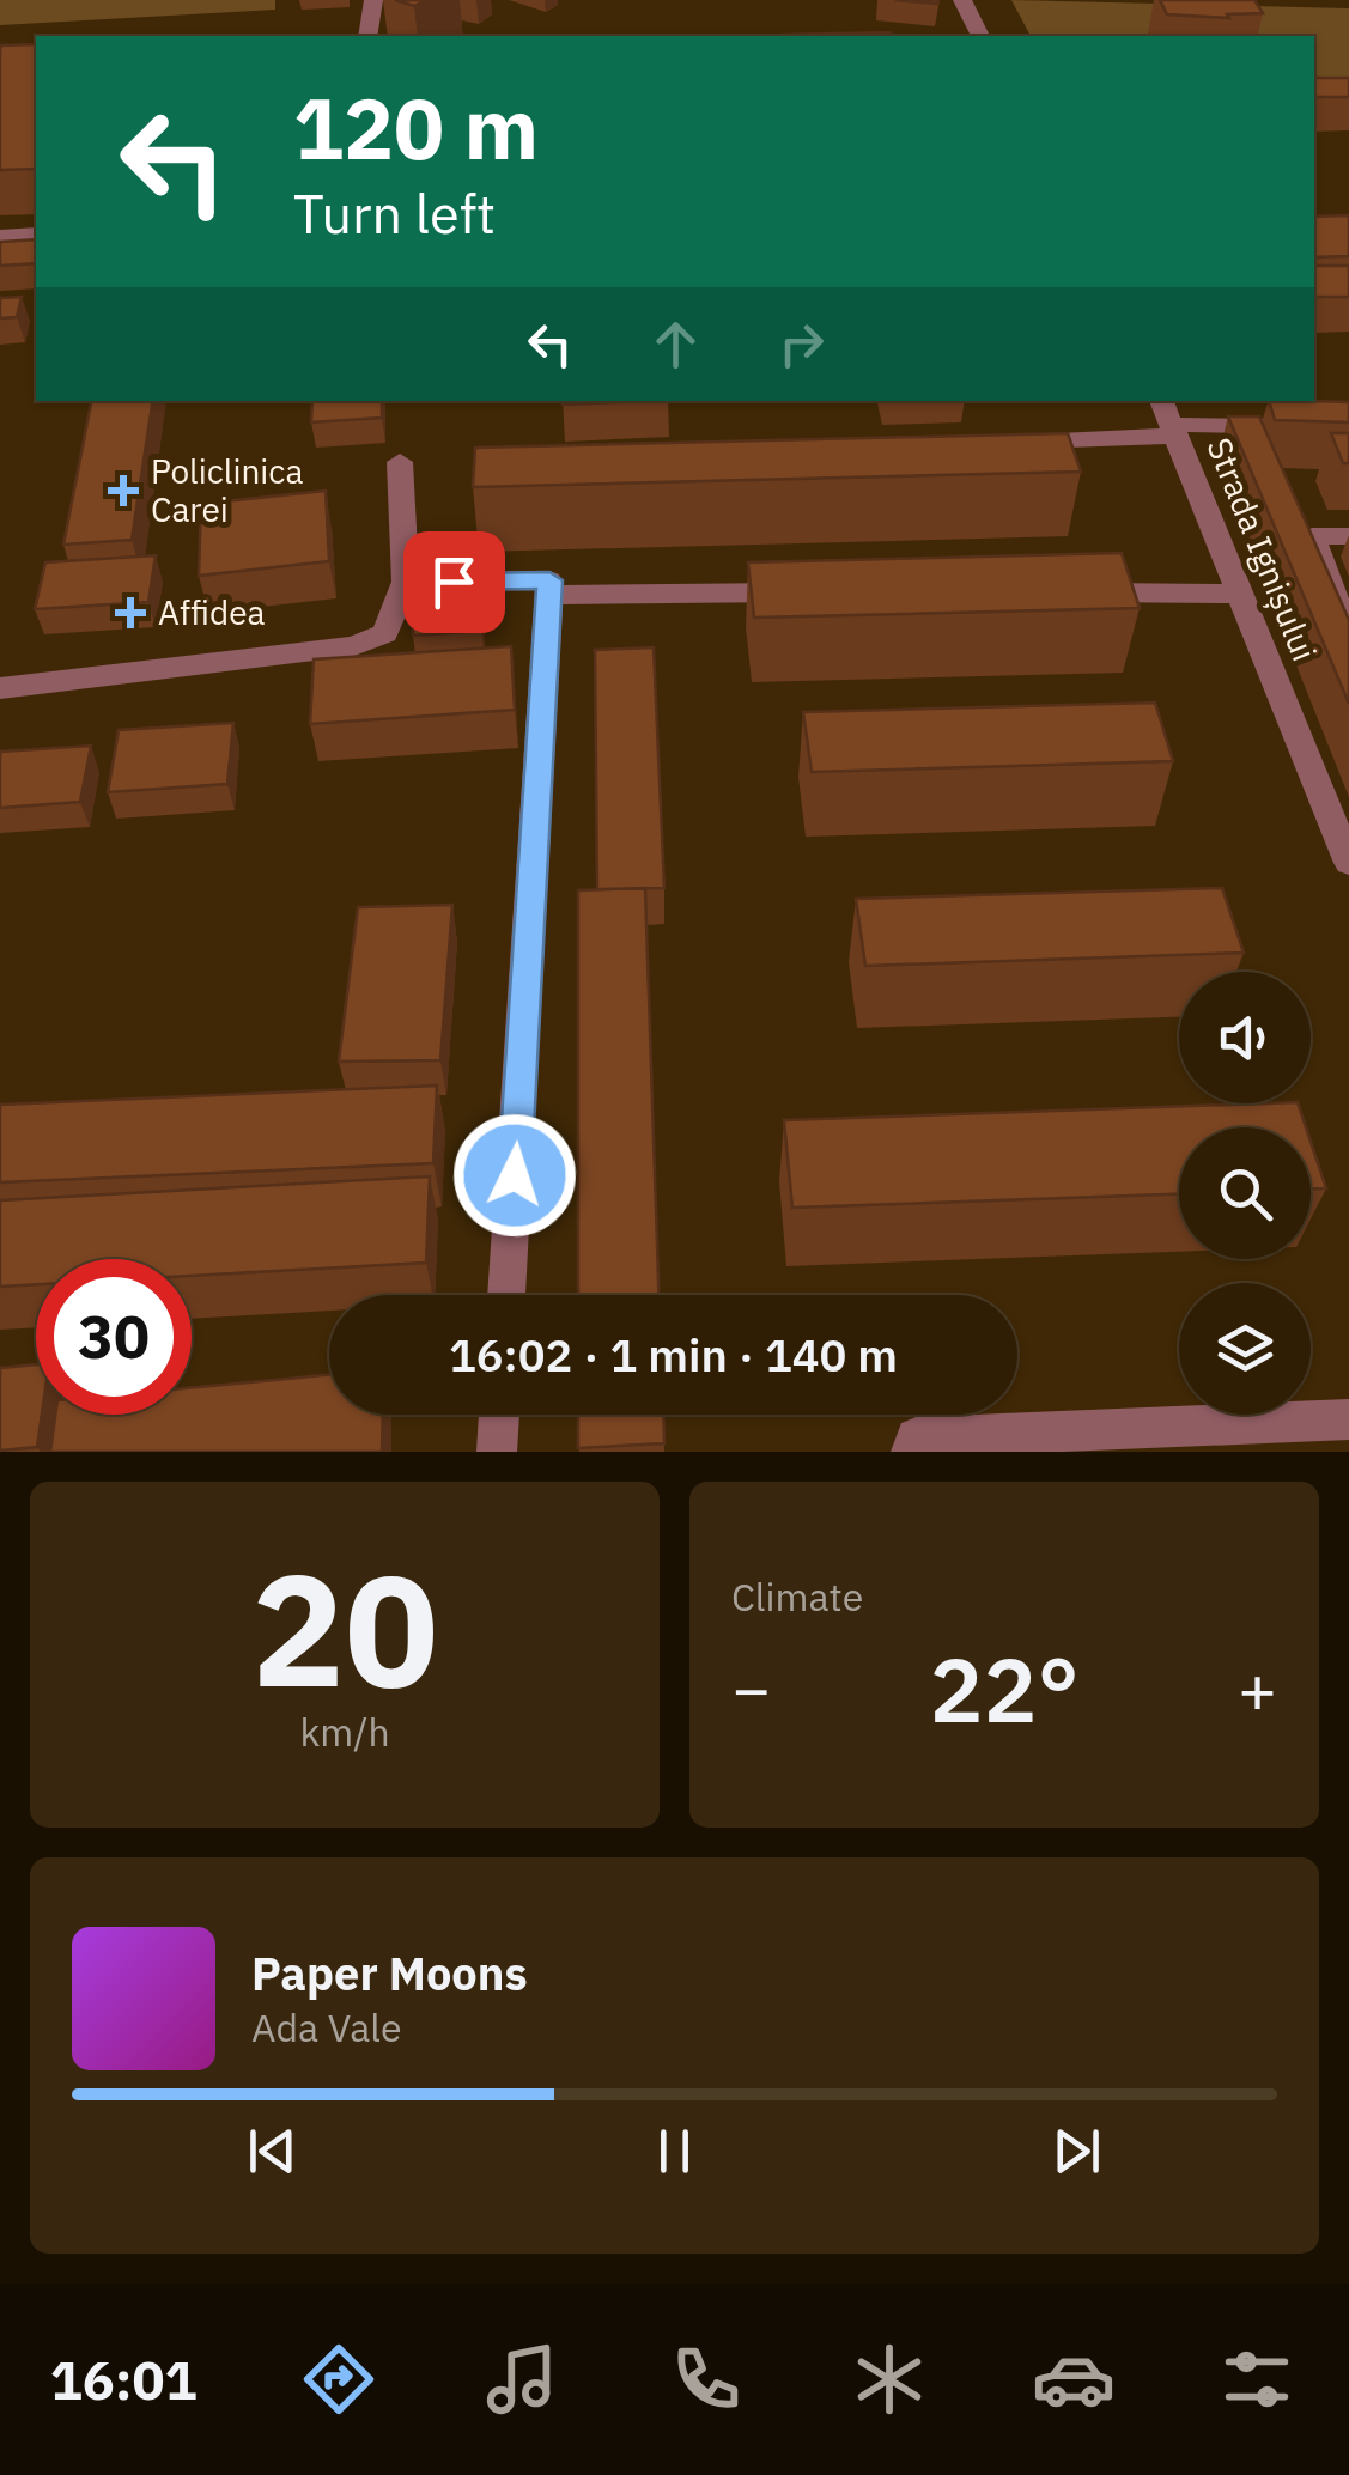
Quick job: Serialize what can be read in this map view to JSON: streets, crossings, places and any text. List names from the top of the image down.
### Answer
{
  "streets": {
    "street": ["Strada Ignișului"]
  },
  "places": {
    "health": ["Policlinica Carei", "Affidea"]
  },
  "page": {
    "turn": ["120 m", "Turn left"],
    "limit": "30",
    "trip": "16:02 · 1 min · 140 m",
    "tile": [
      ["20", "km/h"],
      "Climate"
    ],
    "heat": ["−", "22°", "+"],
    "song": ["Paper Moons", "Ada Vale"],
    "tabs": "16:01"
  }
}
